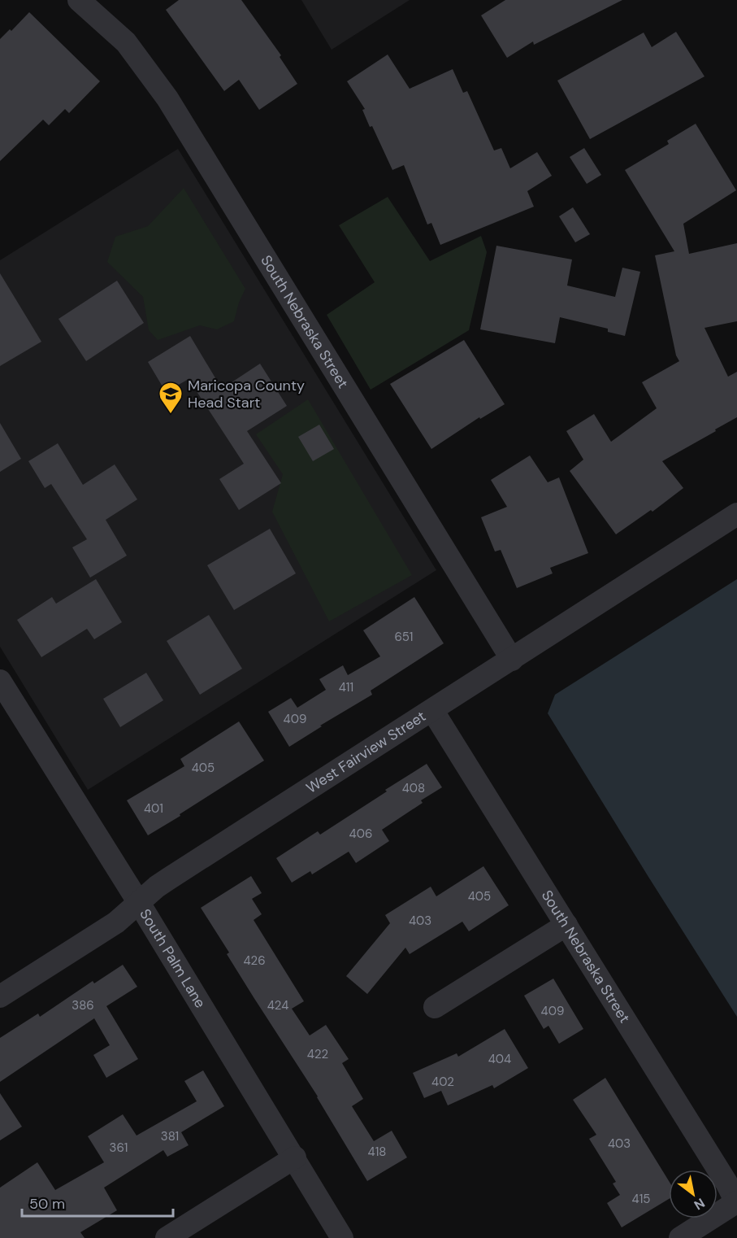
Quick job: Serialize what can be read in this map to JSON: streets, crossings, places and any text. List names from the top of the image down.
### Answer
{
  "streets": {
    "street": ["South Nebraska Street", "West Fairview Street", "South Palm Lane"]
  },
  "crossings": [
    ["South Nebraska Street", "West Fairview Street"],
    ["West Fairview Street", "South Palm Lane"]
  ],
  "places": {
    "school or university": ["Maricopa County Head Start"]
  },
  "house_numbers": [
    "651",
    "411",
    "409",
    "405",
    "408",
    "401",
    "406",
    "405",
    "403",
    "426",
    "386",
    "424",
    "409",
    "422",
    "404",
    "402",
    "381",
    "403",
    "361",
    "418",
    "415"
  ],
  "scale_bar": "50 m",
  "north": "bottom right"
}
